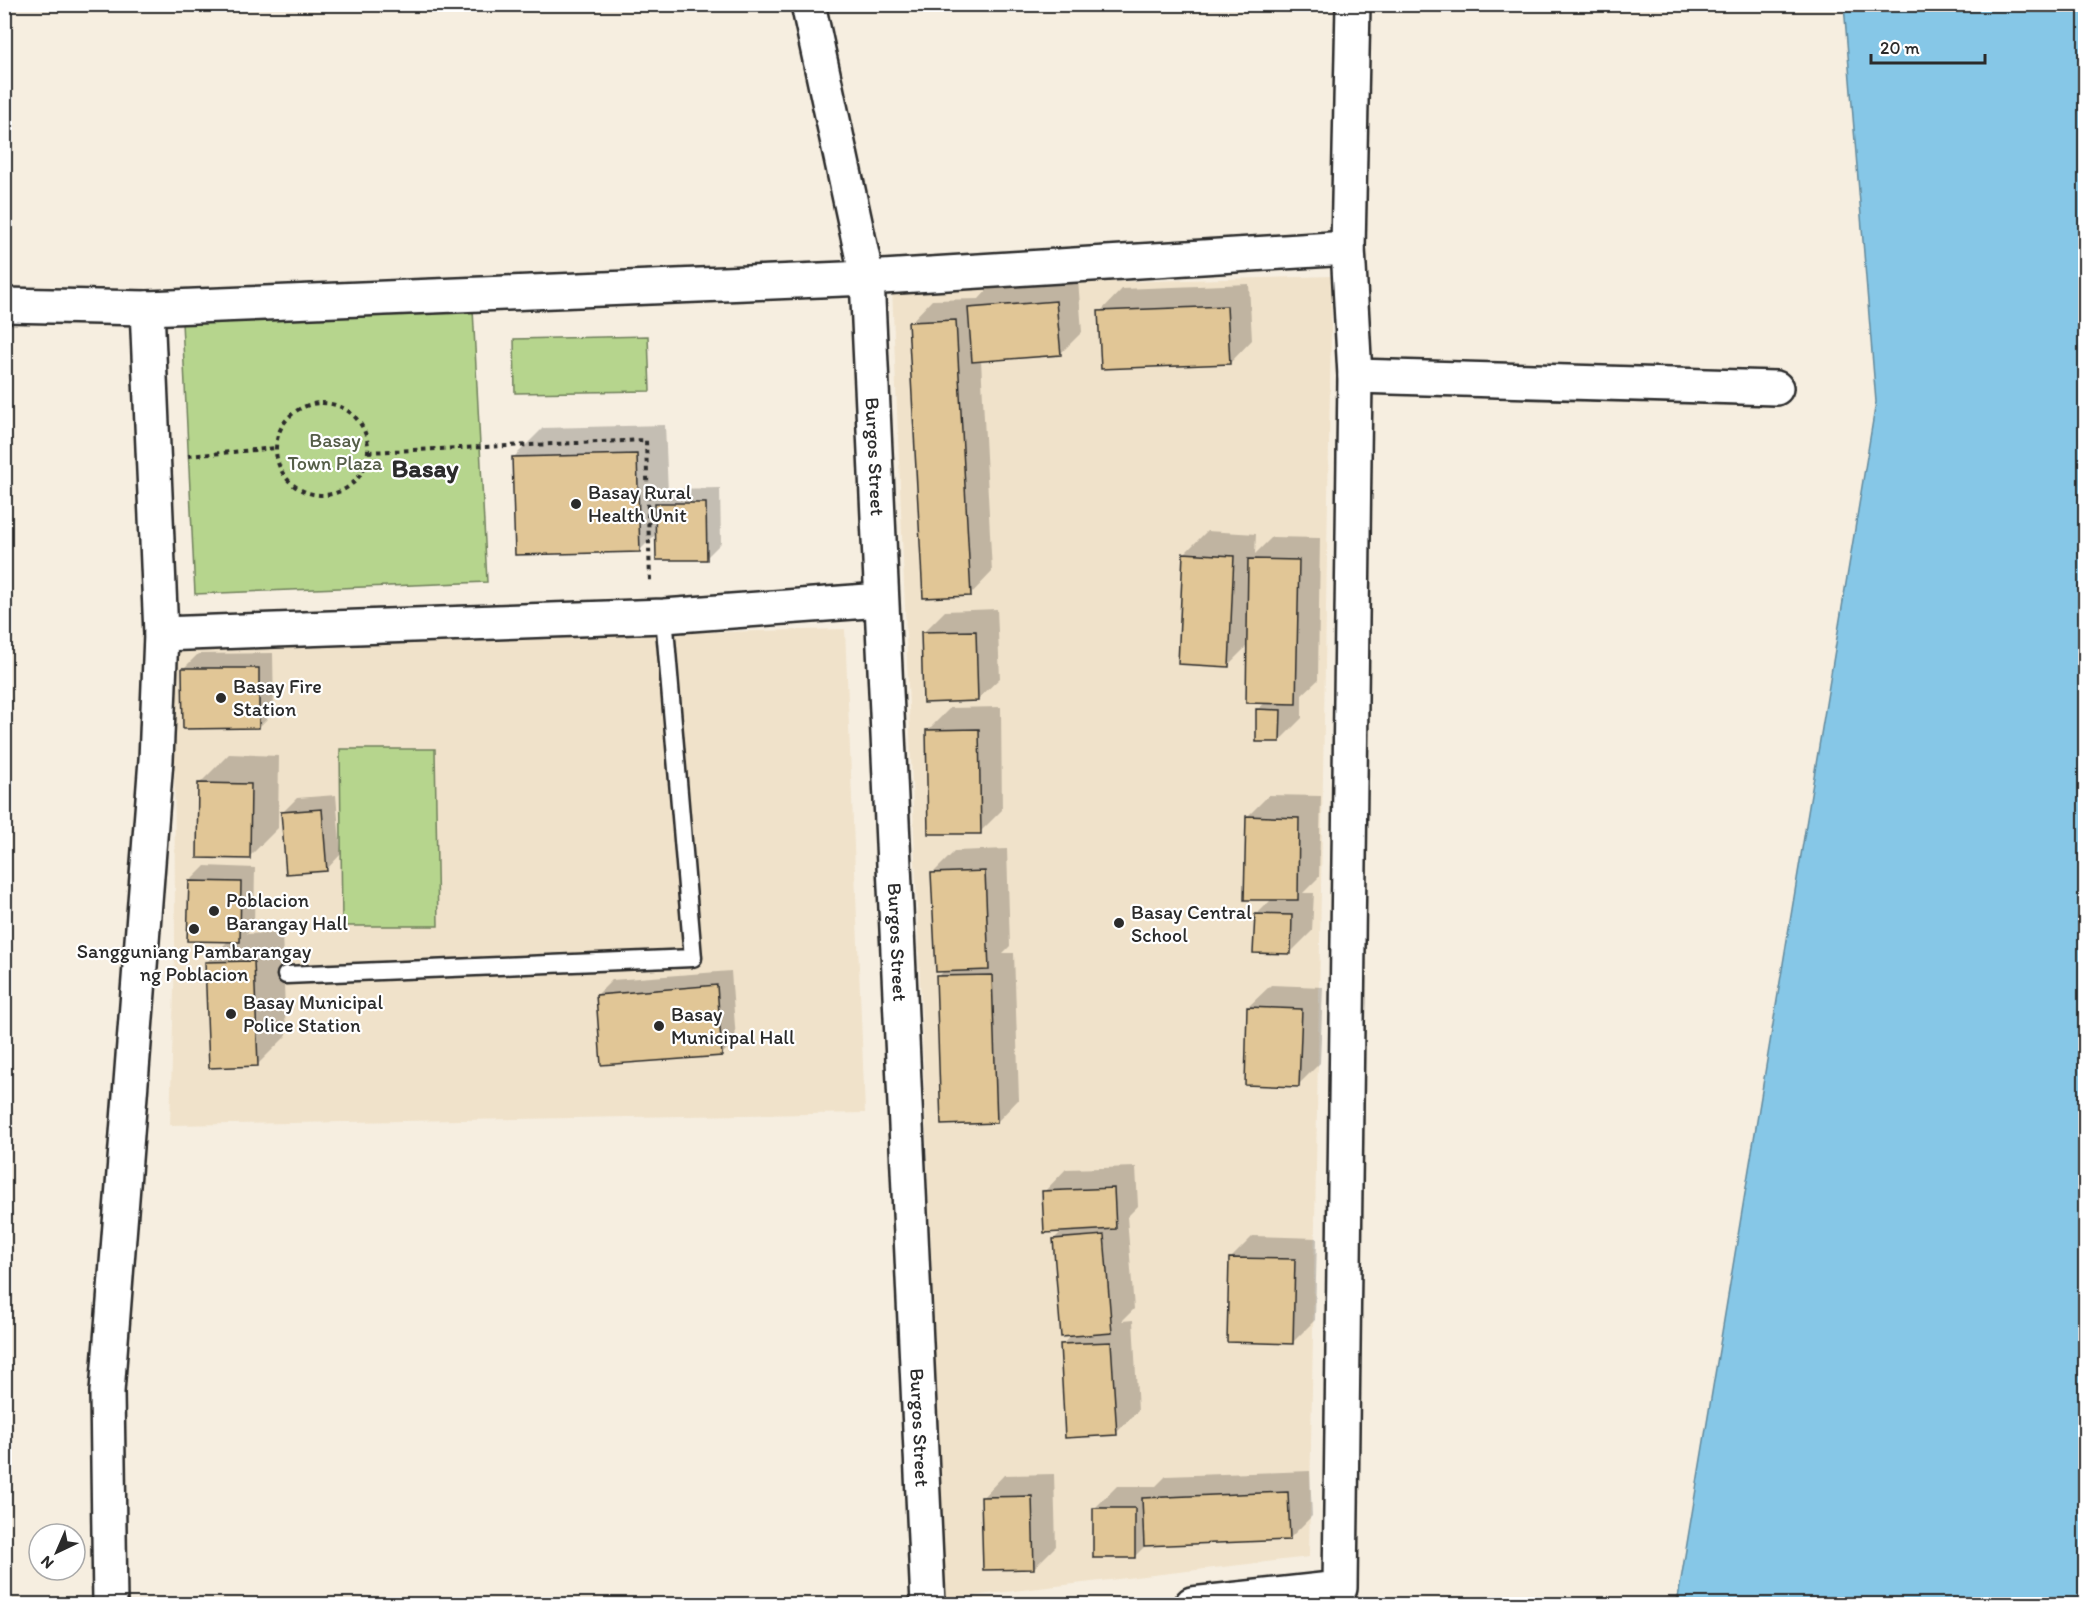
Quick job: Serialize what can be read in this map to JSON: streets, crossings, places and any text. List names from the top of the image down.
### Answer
{
  "streets": {
    "street": ["Burgos Street"]
  },
  "districts": ["Basay"],
  "parks": ["Basay Town Plaza"],
  "places": [
    "Basay Rural Health Unit",
    "Basay Fire Station",
    "Poblacion Barangay Hall",
    "Basay Central School",
    "Sangguniang Pambarangay ng Poblacion",
    "Basay Municipal Police Station",
    "Basay Municipal Hall"
  ],
  "scale_bar": "20 m",
  "north": "bottom left"
}
